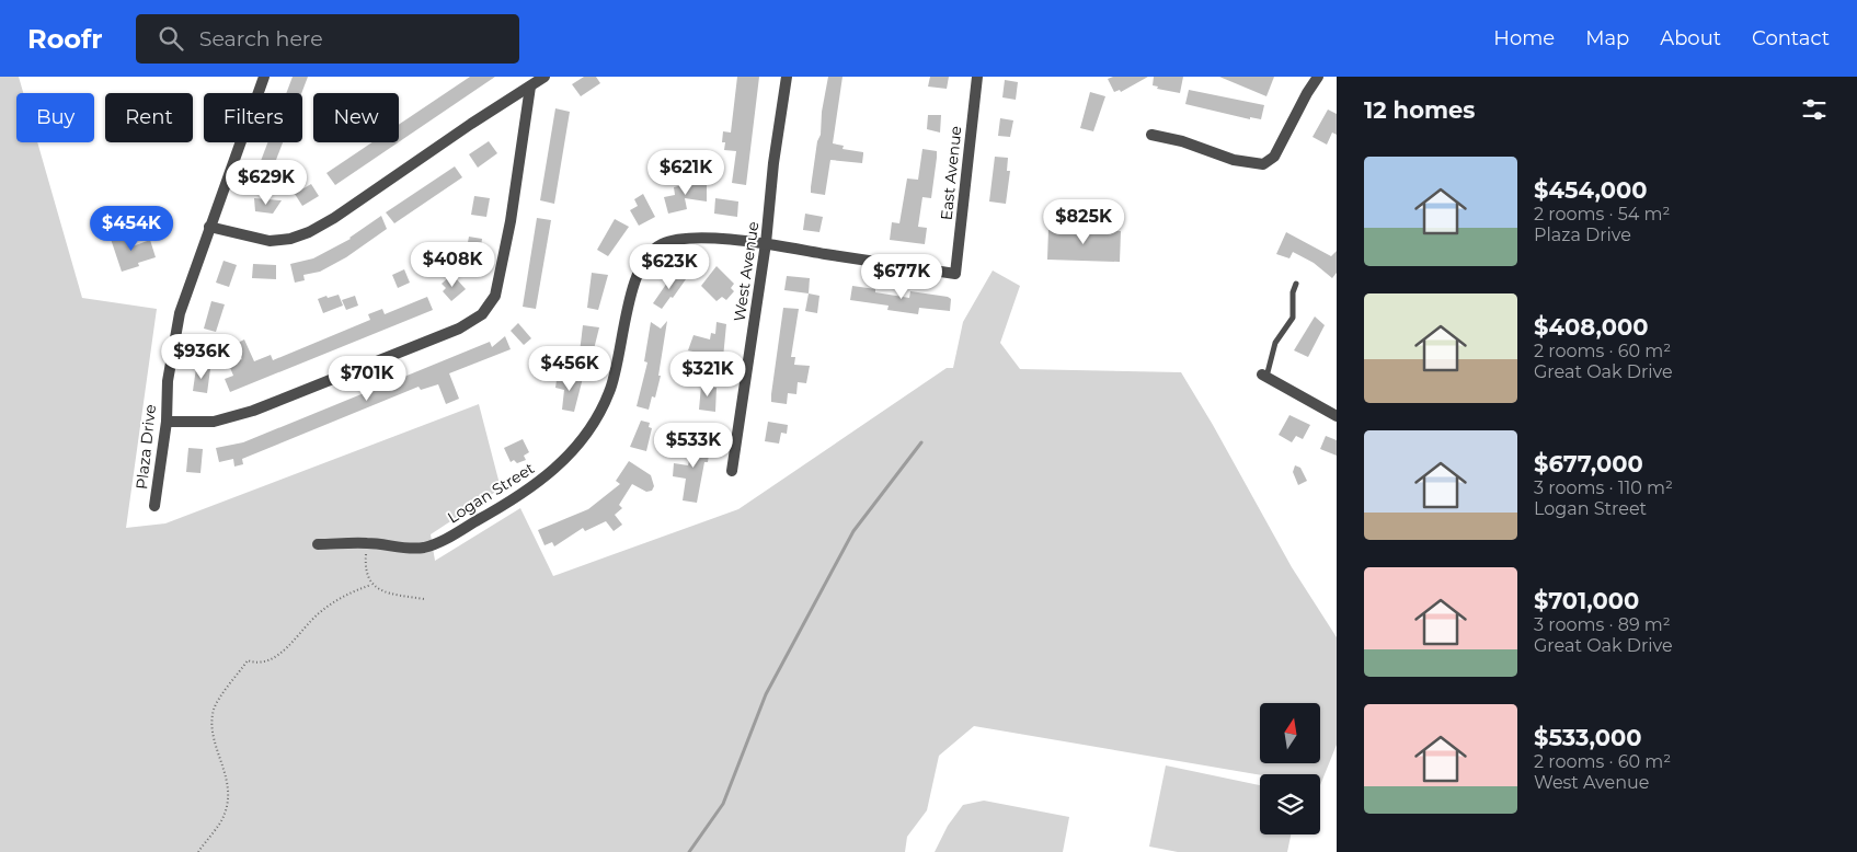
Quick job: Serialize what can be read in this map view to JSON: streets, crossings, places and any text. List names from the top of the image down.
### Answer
{
  "streets": {
    "street": [
      "East Avenue",
      "West Avenue",
      "Plaza Drive",
      "Logan Street"
    ]
  },
  "crossings": [
    ["East Avenue", "Logan Street"],
    ["West Avenue", "Logan Street"]
  ],
  "north": "top",
  "page": {
    "header": "Roofr",
    "search": "Search here",
    "nav": [
      "Home",
      "Map",
      "About",
      "Contact"
    ],
    "heading": "12 homes",
    "chip": [
      "Buy",
      "Rent",
      "Filters",
      "New"
    ],
    "list": [
      {
        "name": "$454,000",
        "note": "2 rooms · 54 m² · Plaza Drive"
      },
      {
        "name": "$408,000",
        "note": "2 rooms · 60 m² · Great Oak Drive"
      },
      {
        "name": "$677,000",
        "note": "3 rooms · 110 m² · Logan Street"
      },
      {
        "name": "$701,000",
        "note": "3 rooms · 89 m² · Great Oak Drive"
      },
      {
        "name": "$533,000",
        "note": "2 rooms · 60 m² · West Avenue"
      }
    ],
    "price": [
      "$621K",
      "$629K",
      "$825K",
      "$454K",
      "$408K",
      "$623K",
      "$677K",
      "$936K",
      "$456K",
      "$321K",
      "$701K",
      "$533K"
    ]
  }
}
